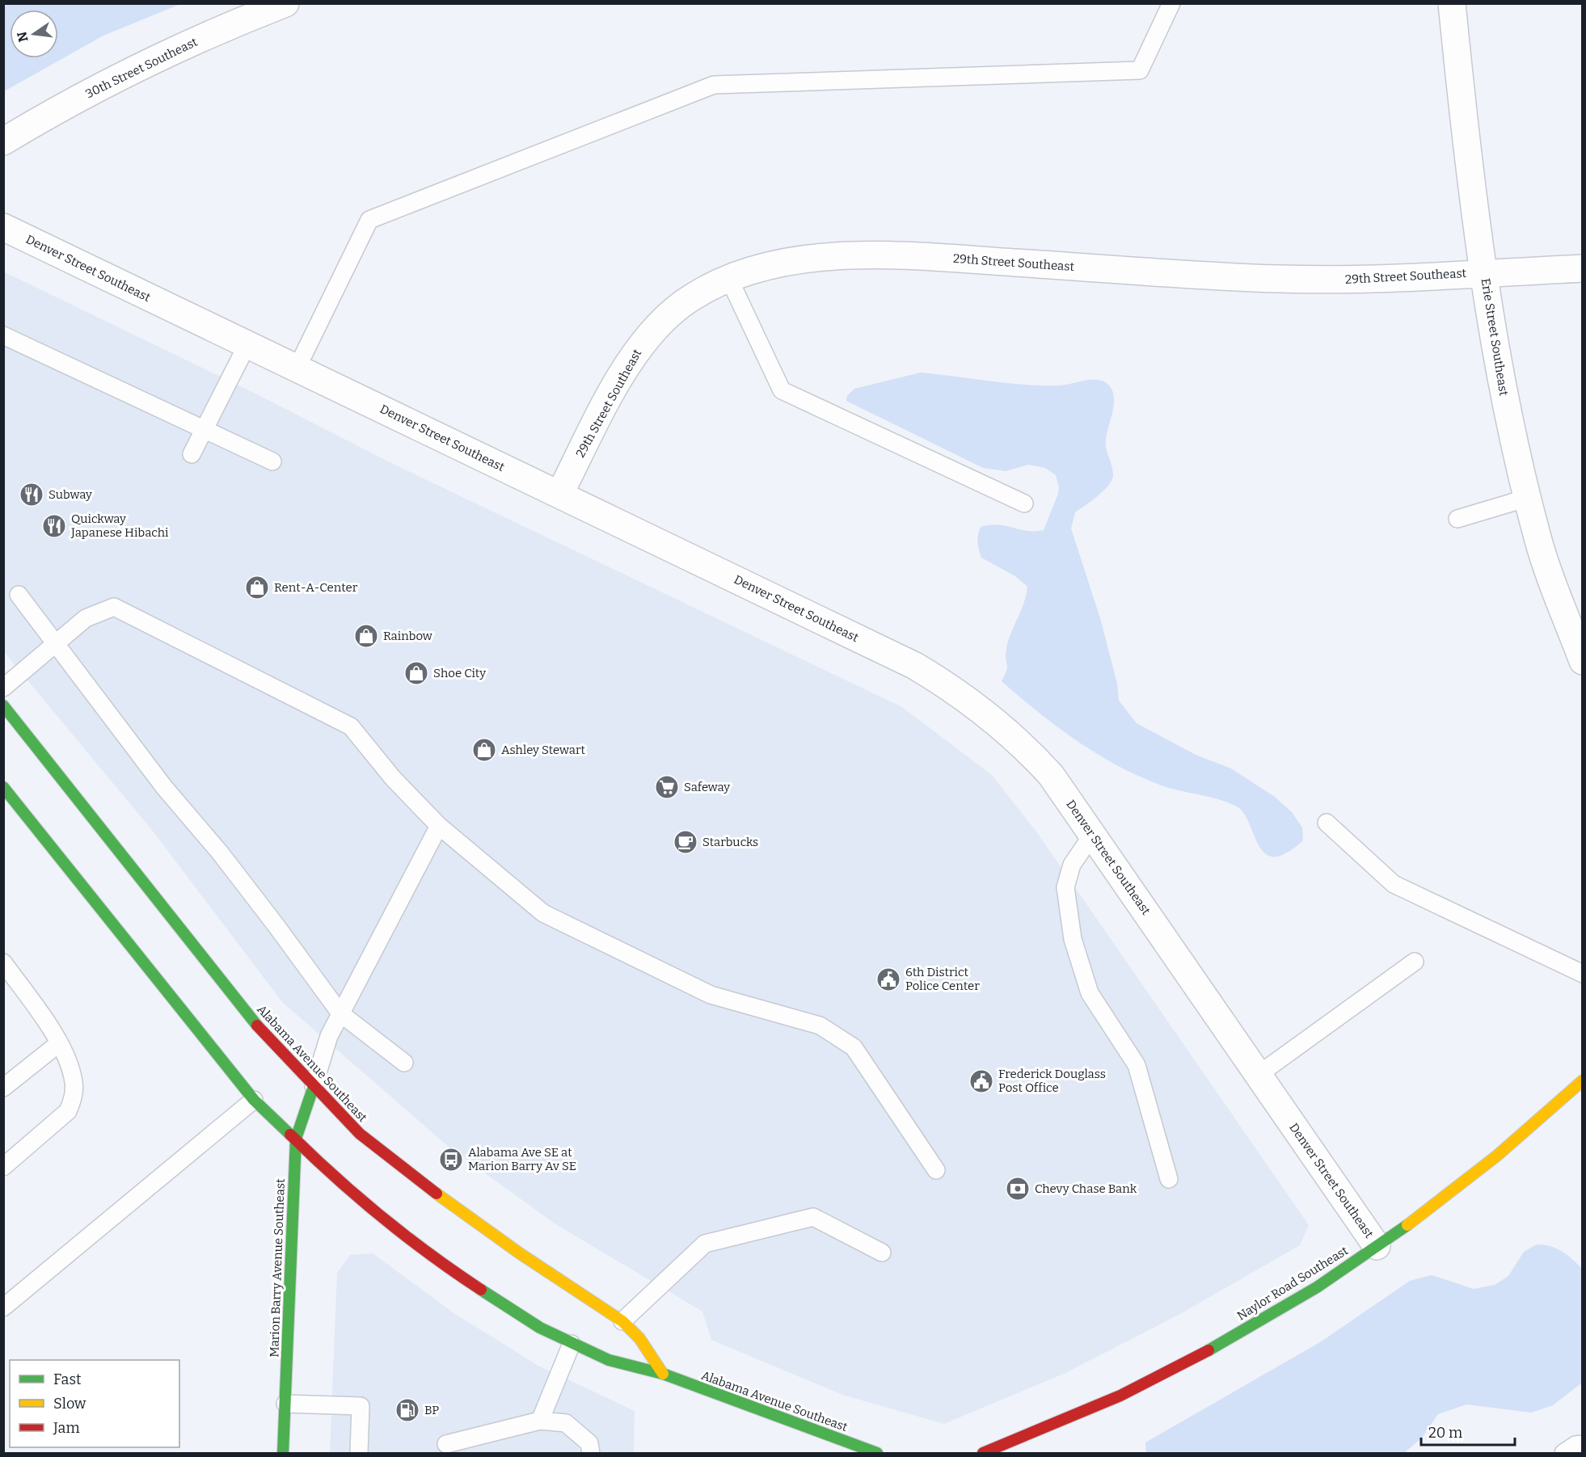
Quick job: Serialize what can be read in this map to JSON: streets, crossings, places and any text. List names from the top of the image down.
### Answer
{
  "streets": {
    "main road": ["Alabama Avenue Southeast", "Marion Barry Avenue Southeast", "Naylor Road Southeast"],
    "street": [
      "30th Street Southeast",
      "29th Street Southeast",
      "Denver Street Southeast",
      "Erie Street Southeast"
    ]
  },
  "crossings": [
    ["29th Street Southeast", "Denver Street Southeast"],
    ["29th Street Southeast", "Erie Street Southeast"],
    ["Denver Street Southeast", "Naylor Road Southeast"],
    ["Alabama Avenue Southeast", "Marion Barry Avenue Southeast"]
  ],
  "places": {
    "restaurant": ["Subway", "Quickway Japanese Hibachi"],
    "shop": [
      "Rent-A-Center",
      "Rainbow",
      "Shoe City",
      "Ashley Stewart"
    ],
    "supermarket": ["Safeway"],
    "cafe": ["Starbucks"],
    "public building": ["6th District Police Center", "Frederick Douglass Post Office"],
    "bus stop": ["Alabama Ave SE at Marion Barry Av SE"],
    "bank": ["Chevy Chase Bank"],
    "fuel station": ["BP"]
  },
  "legend": ["Fast", "Slow", "Jam"],
  "scale_bar": "20 m",
  "north": "left"
}
